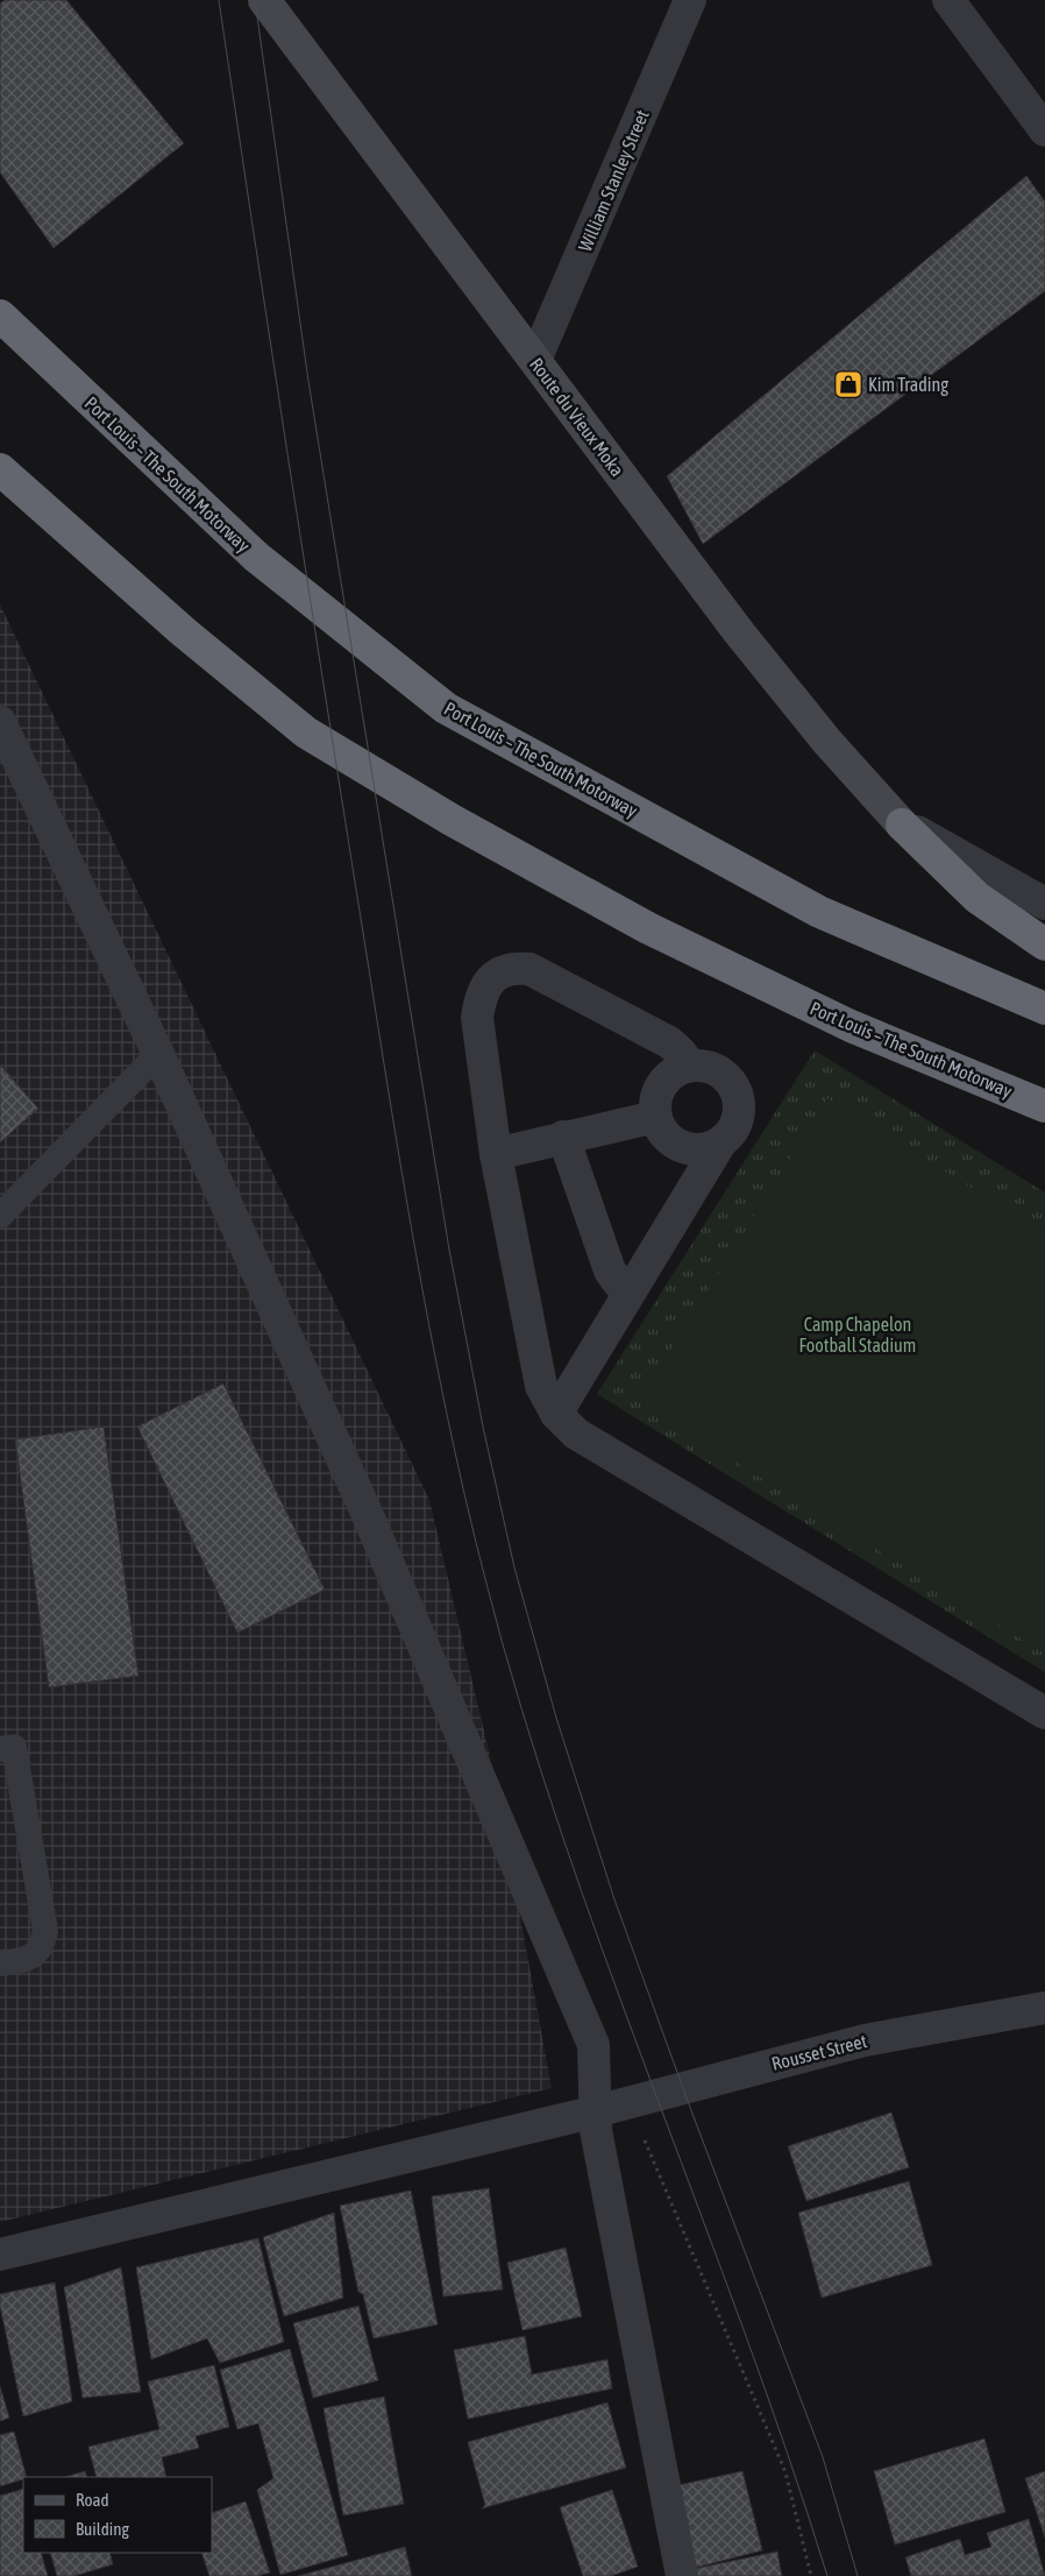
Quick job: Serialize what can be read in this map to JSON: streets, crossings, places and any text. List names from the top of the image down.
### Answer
{
  "streets": {
    "highway": ["Port Louis – The South Motorway"],
    "main road": ["Route du Vieux Moka"],
    "street": ["William Stanley Street", "Rousset Street"]
  },
  "crossings": [
    ["William Stanley Street", "Route du Vieux Moka"]
  ],
  "parks": ["Camp Chapelon Football Stadium"],
  "places": {
    "shop": ["Kim Trading"]
  },
  "legend": ["Road", "Building"]
}
